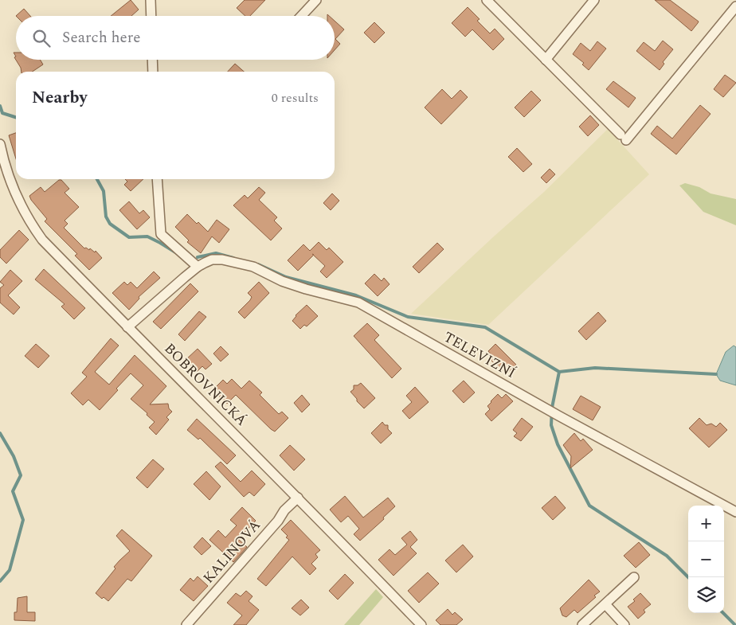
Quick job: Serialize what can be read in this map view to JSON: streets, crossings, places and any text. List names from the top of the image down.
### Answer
{
  "streets": {
    "street": ["TELEVIZNÍ", "BOBROVNICKÁ", "KALINOVÁ"]
  },
  "crossings": [
    ["TELEVIZNÍ", "BOBROVNICKÁ"],
    ["BOBROVNICKÁ", "KALINOVÁ"]
  ],
  "page": {
    "search": "Search here",
    "heading": ["Nearby", "0 results"],
    "map_buttons": ["+", "−"]
  }
}
